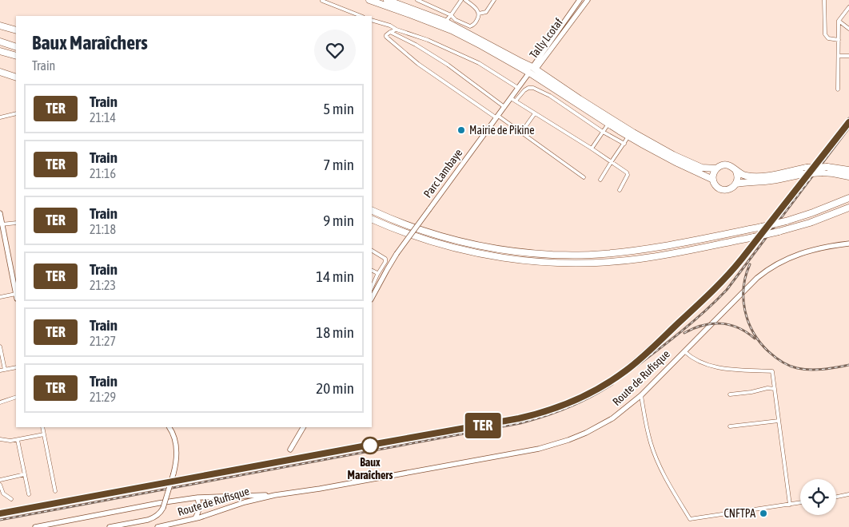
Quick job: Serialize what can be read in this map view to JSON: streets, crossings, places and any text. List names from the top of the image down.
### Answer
{
  "streets": {
    "main road": ["Tally Lcotaf", "Parc Lambaye", "Route de Rufisque"]
  },
  "crossings": [
    ["Tally Lcotaf", "Parc Lambaye"]
  ],
  "places": ["Mairie de Pikine", "Baux Maraîchers", "CNFTPA"],
  "page": {
    "on_map": "TER",
    "heading": ["Baux Maraîchers", "Train"],
    "list": [
      {
        "mark": "TER",
        "name": "Train",
        "note": "21:14",
        "value": "5 min"
      },
      {
        "mark": "TER",
        "name": "Train",
        "note": "21:16",
        "value": "7 min"
      },
      {
        "mark": "TER",
        "name": "Train",
        "note": "21:18",
        "value": "9 min"
      },
      {
        "mark": "TER",
        "name": "Train",
        "note": "21:23",
        "value": "14 min"
      },
      {
        "mark": "TER",
        "name": "Train",
        "note": "21:27",
        "value": "18 min"
      },
      {
        "mark": "TER",
        "name": "Train",
        "note": "21:29",
        "value": "20 min"
      }
    ]
  }
}
